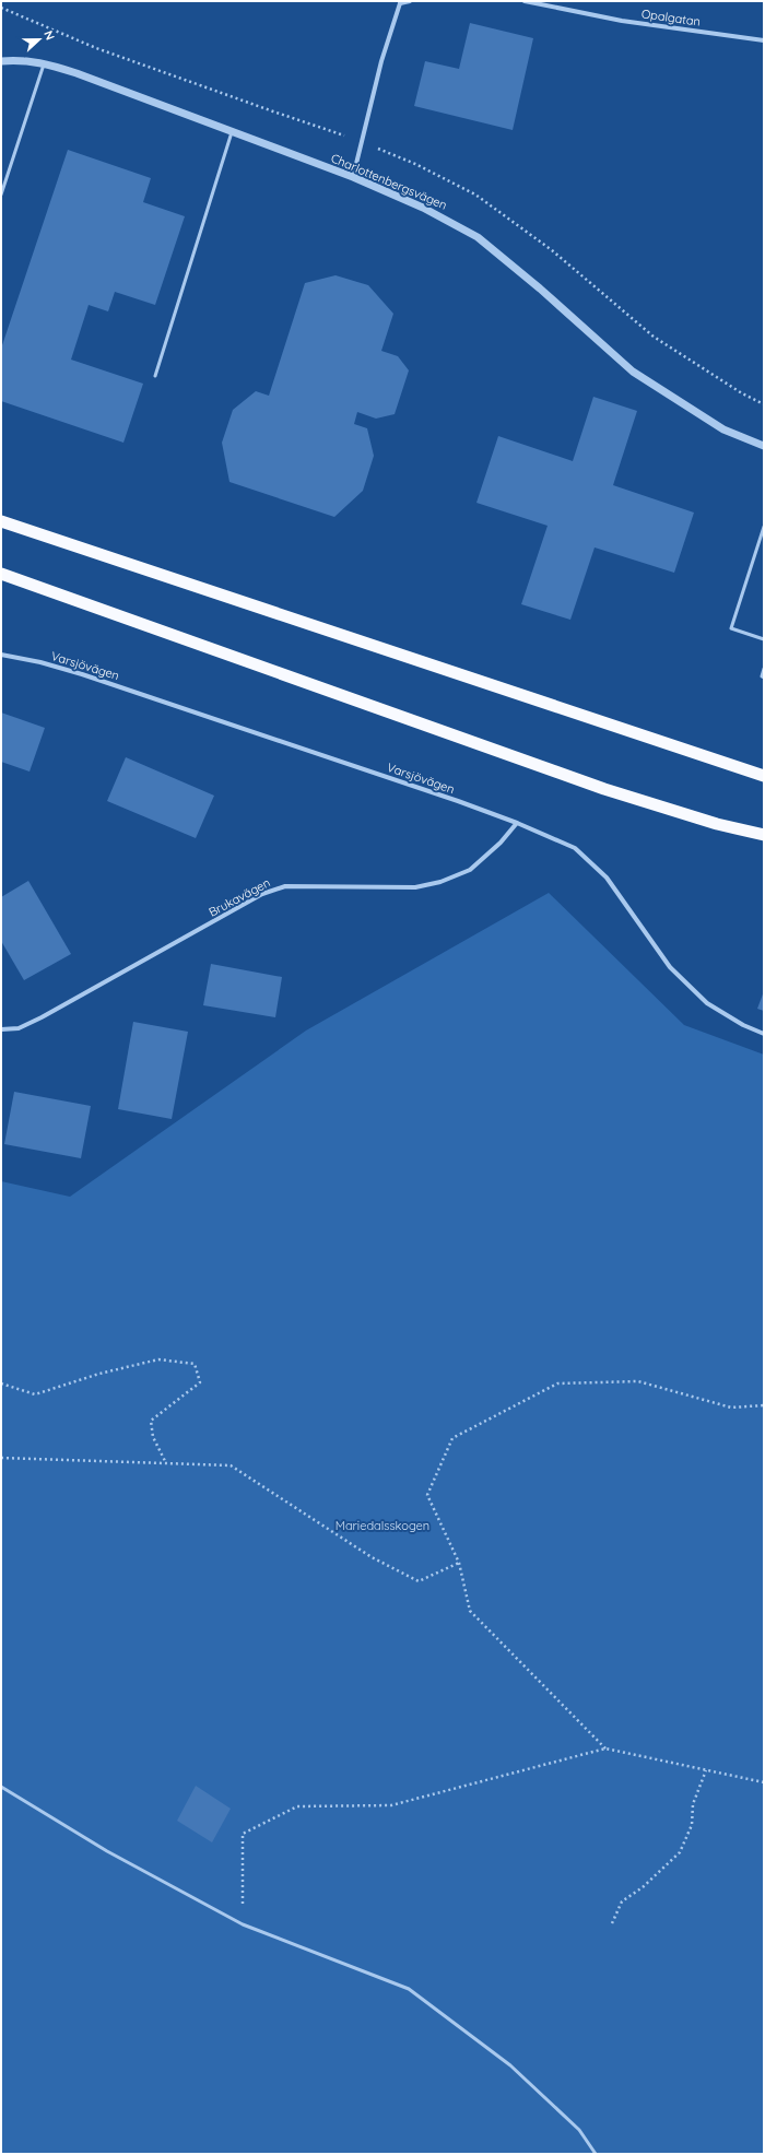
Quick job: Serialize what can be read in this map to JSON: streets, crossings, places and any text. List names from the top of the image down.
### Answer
{
  "streets": {
    "street": [
      "Opalgatan",
      "Charlottenbergsvägen",
      "Varsjövägen",
      "Brukavägen"
    ]
  },
  "crossings": [
    ["Varsjövägen", "Brukavägen"]
  ],
  "parks": ["Mariedalsskogen"],
  "north": "right"
}
